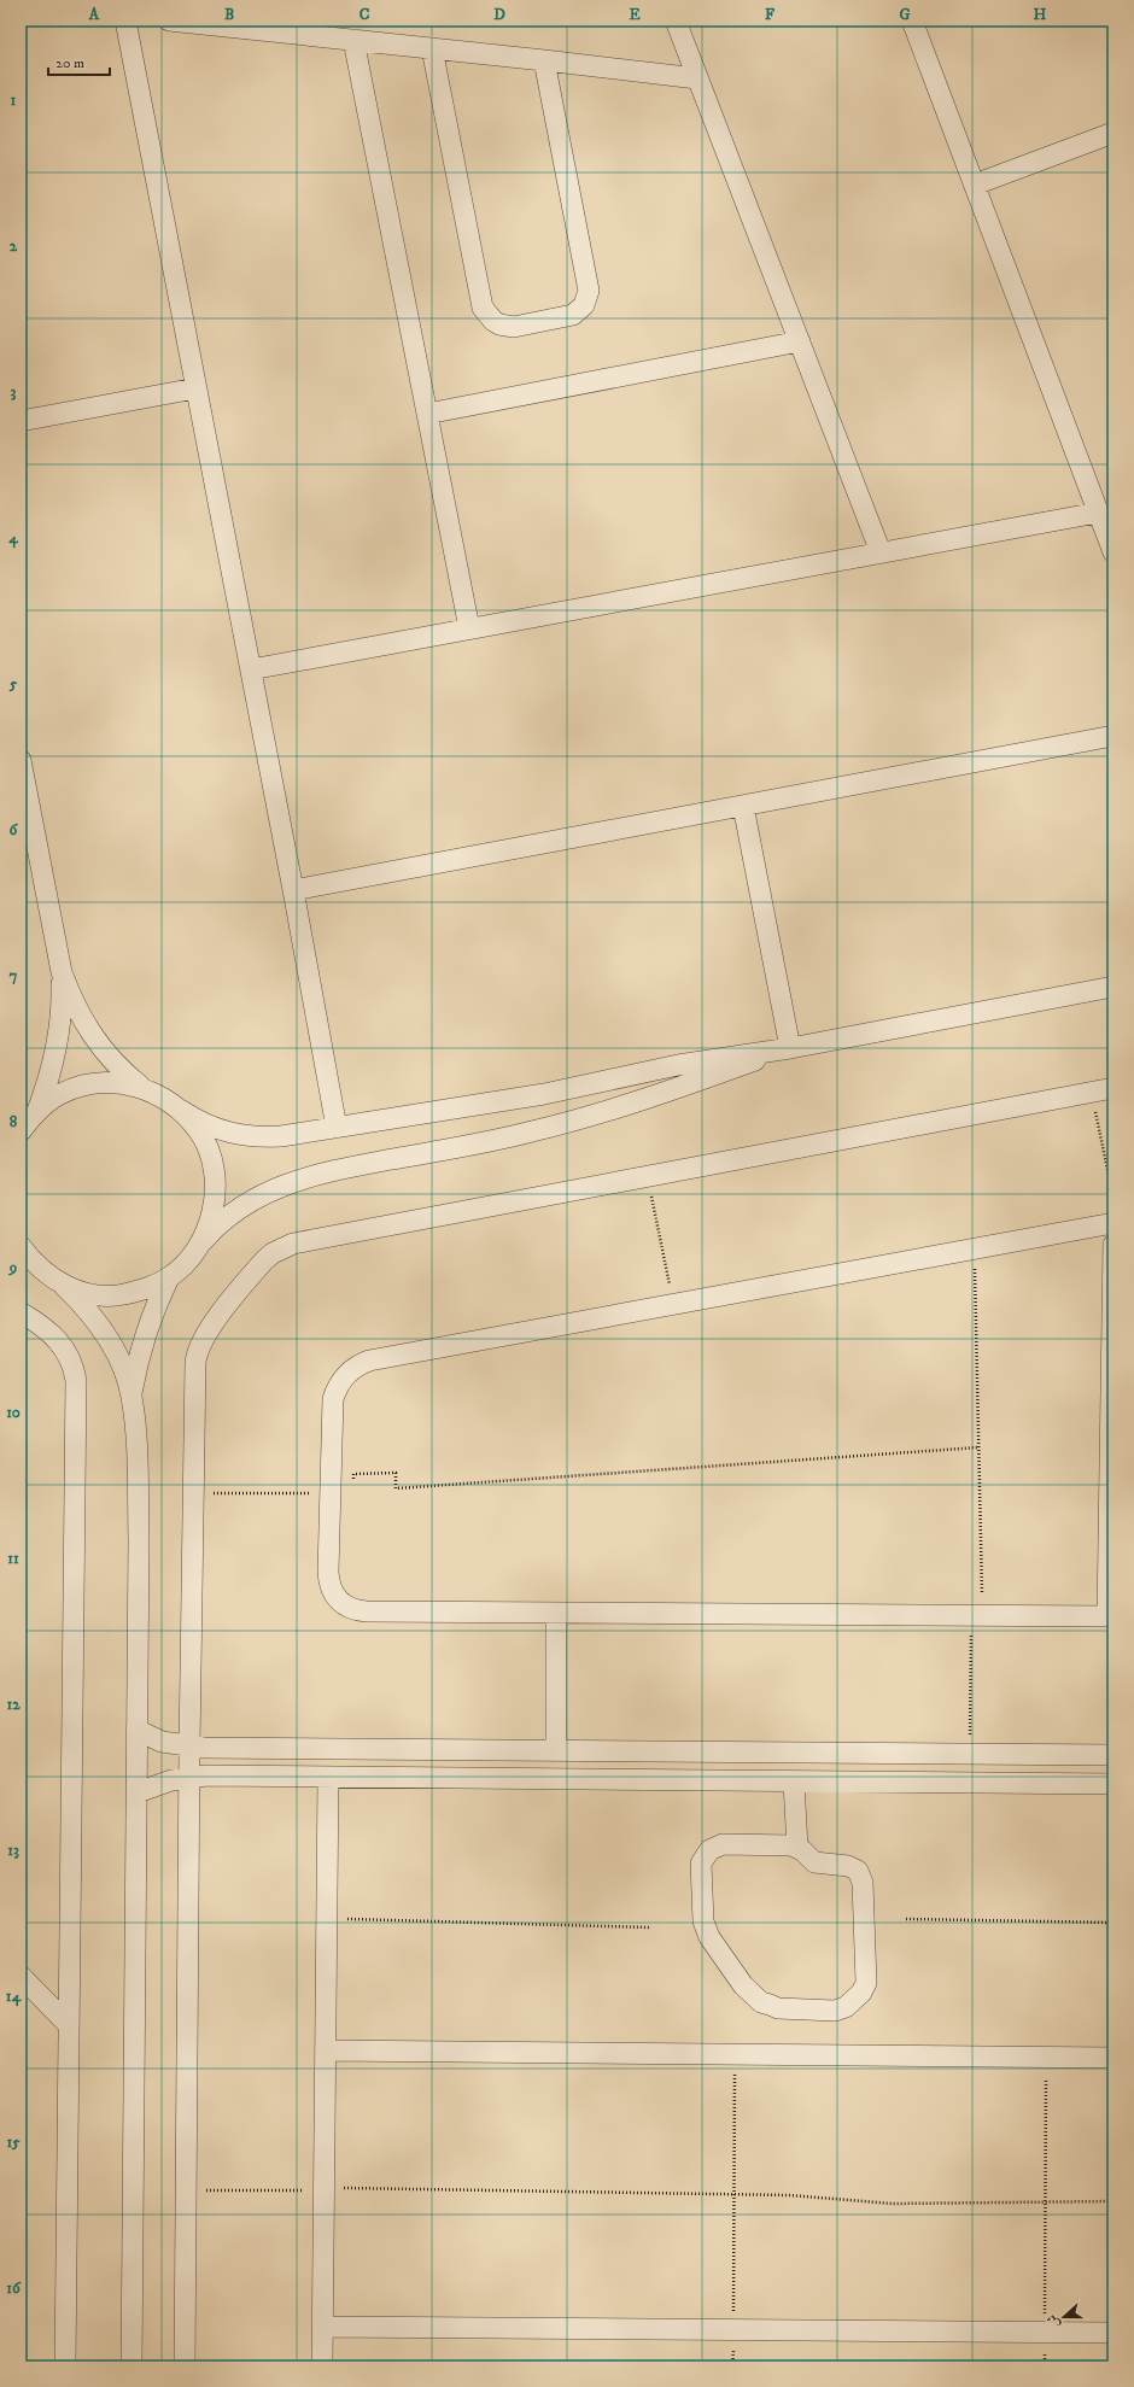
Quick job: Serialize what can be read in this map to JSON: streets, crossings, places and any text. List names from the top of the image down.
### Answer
{
  "scale_bar": "20 m",
  "north": "left",
  "grid": {
    "columns": [
      "A",
      "B",
      "C",
      "D",
      "E",
      "F",
      "G",
      "H"
    ],
    "rows": [
      "1",
      "2",
      "3",
      "4",
      "5",
      "6",
      "7",
      "8",
      "9",
      "10",
      "11",
      "12",
      "13",
      "14",
      "15",
      "16"
    ]
  }
}
